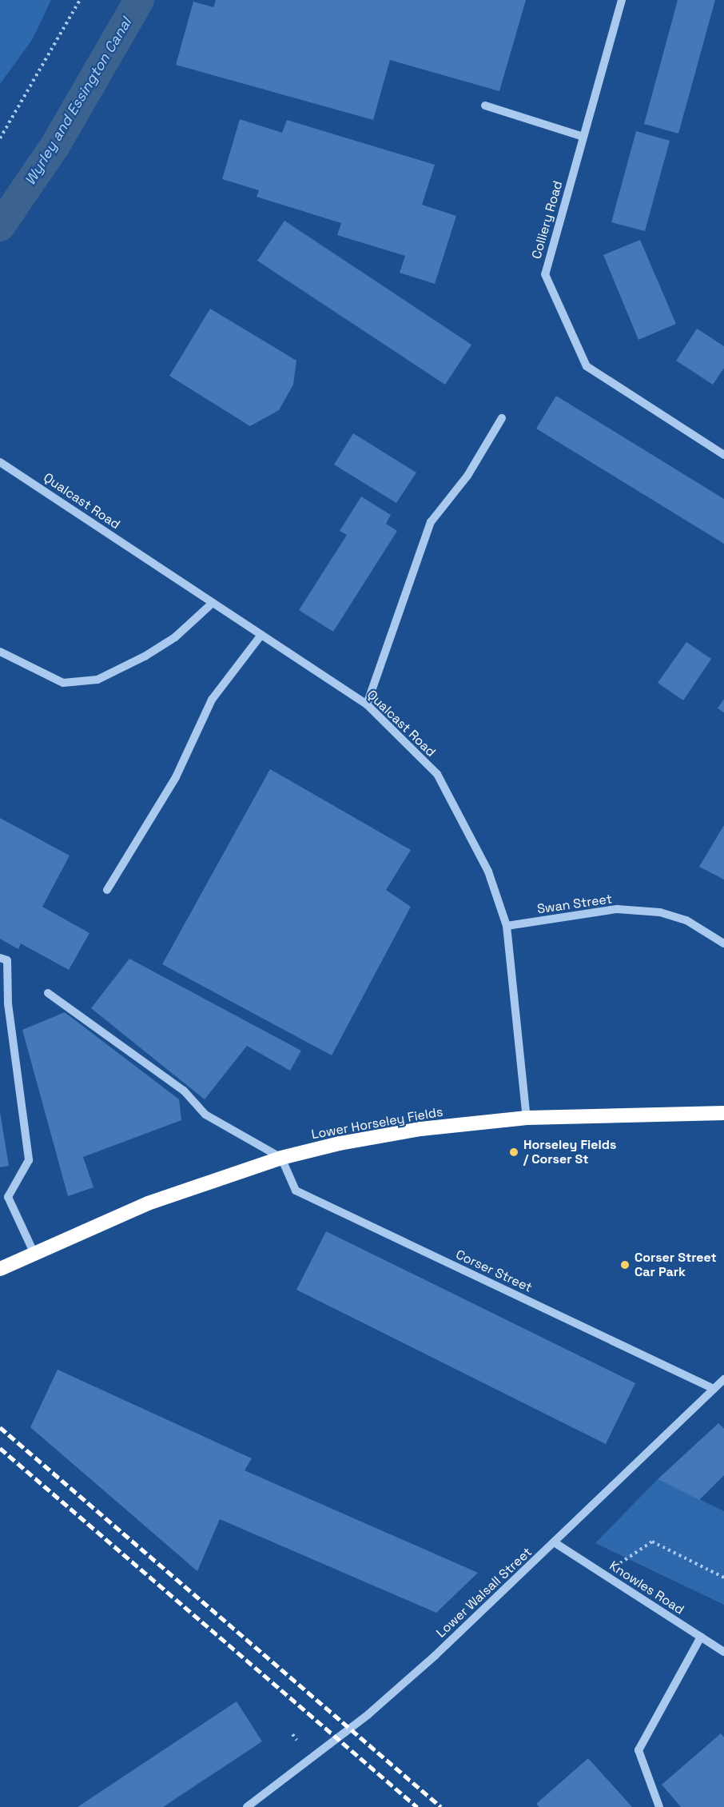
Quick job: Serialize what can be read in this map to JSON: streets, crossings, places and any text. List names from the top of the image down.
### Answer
{
  "streets": {
    "highway": ["Lower Horseley Fields"],
    "street": [
      "Colliery Road",
      "Qualcast Road",
      "Swan Street",
      "Corser Street",
      "Knowles Road",
      "Lower Walsall Street"
    ]
  },
  "crossings": [
    ["Qualcast Road", "Swan Street"],
    ["Qualcast Road", "Lower Horseley Fields"],
    ["Lower Horseley Fields", "Corser Street"],
    ["Corser Street", "Lower Walsall Street"],
    ["Knowles Road", "Lower Walsall Street"]
  ],
  "water": ["Wyrley and Essington Canal"],
  "places": ["Horseley Fields / Corser St", "Corser Street Car Park"]
}
